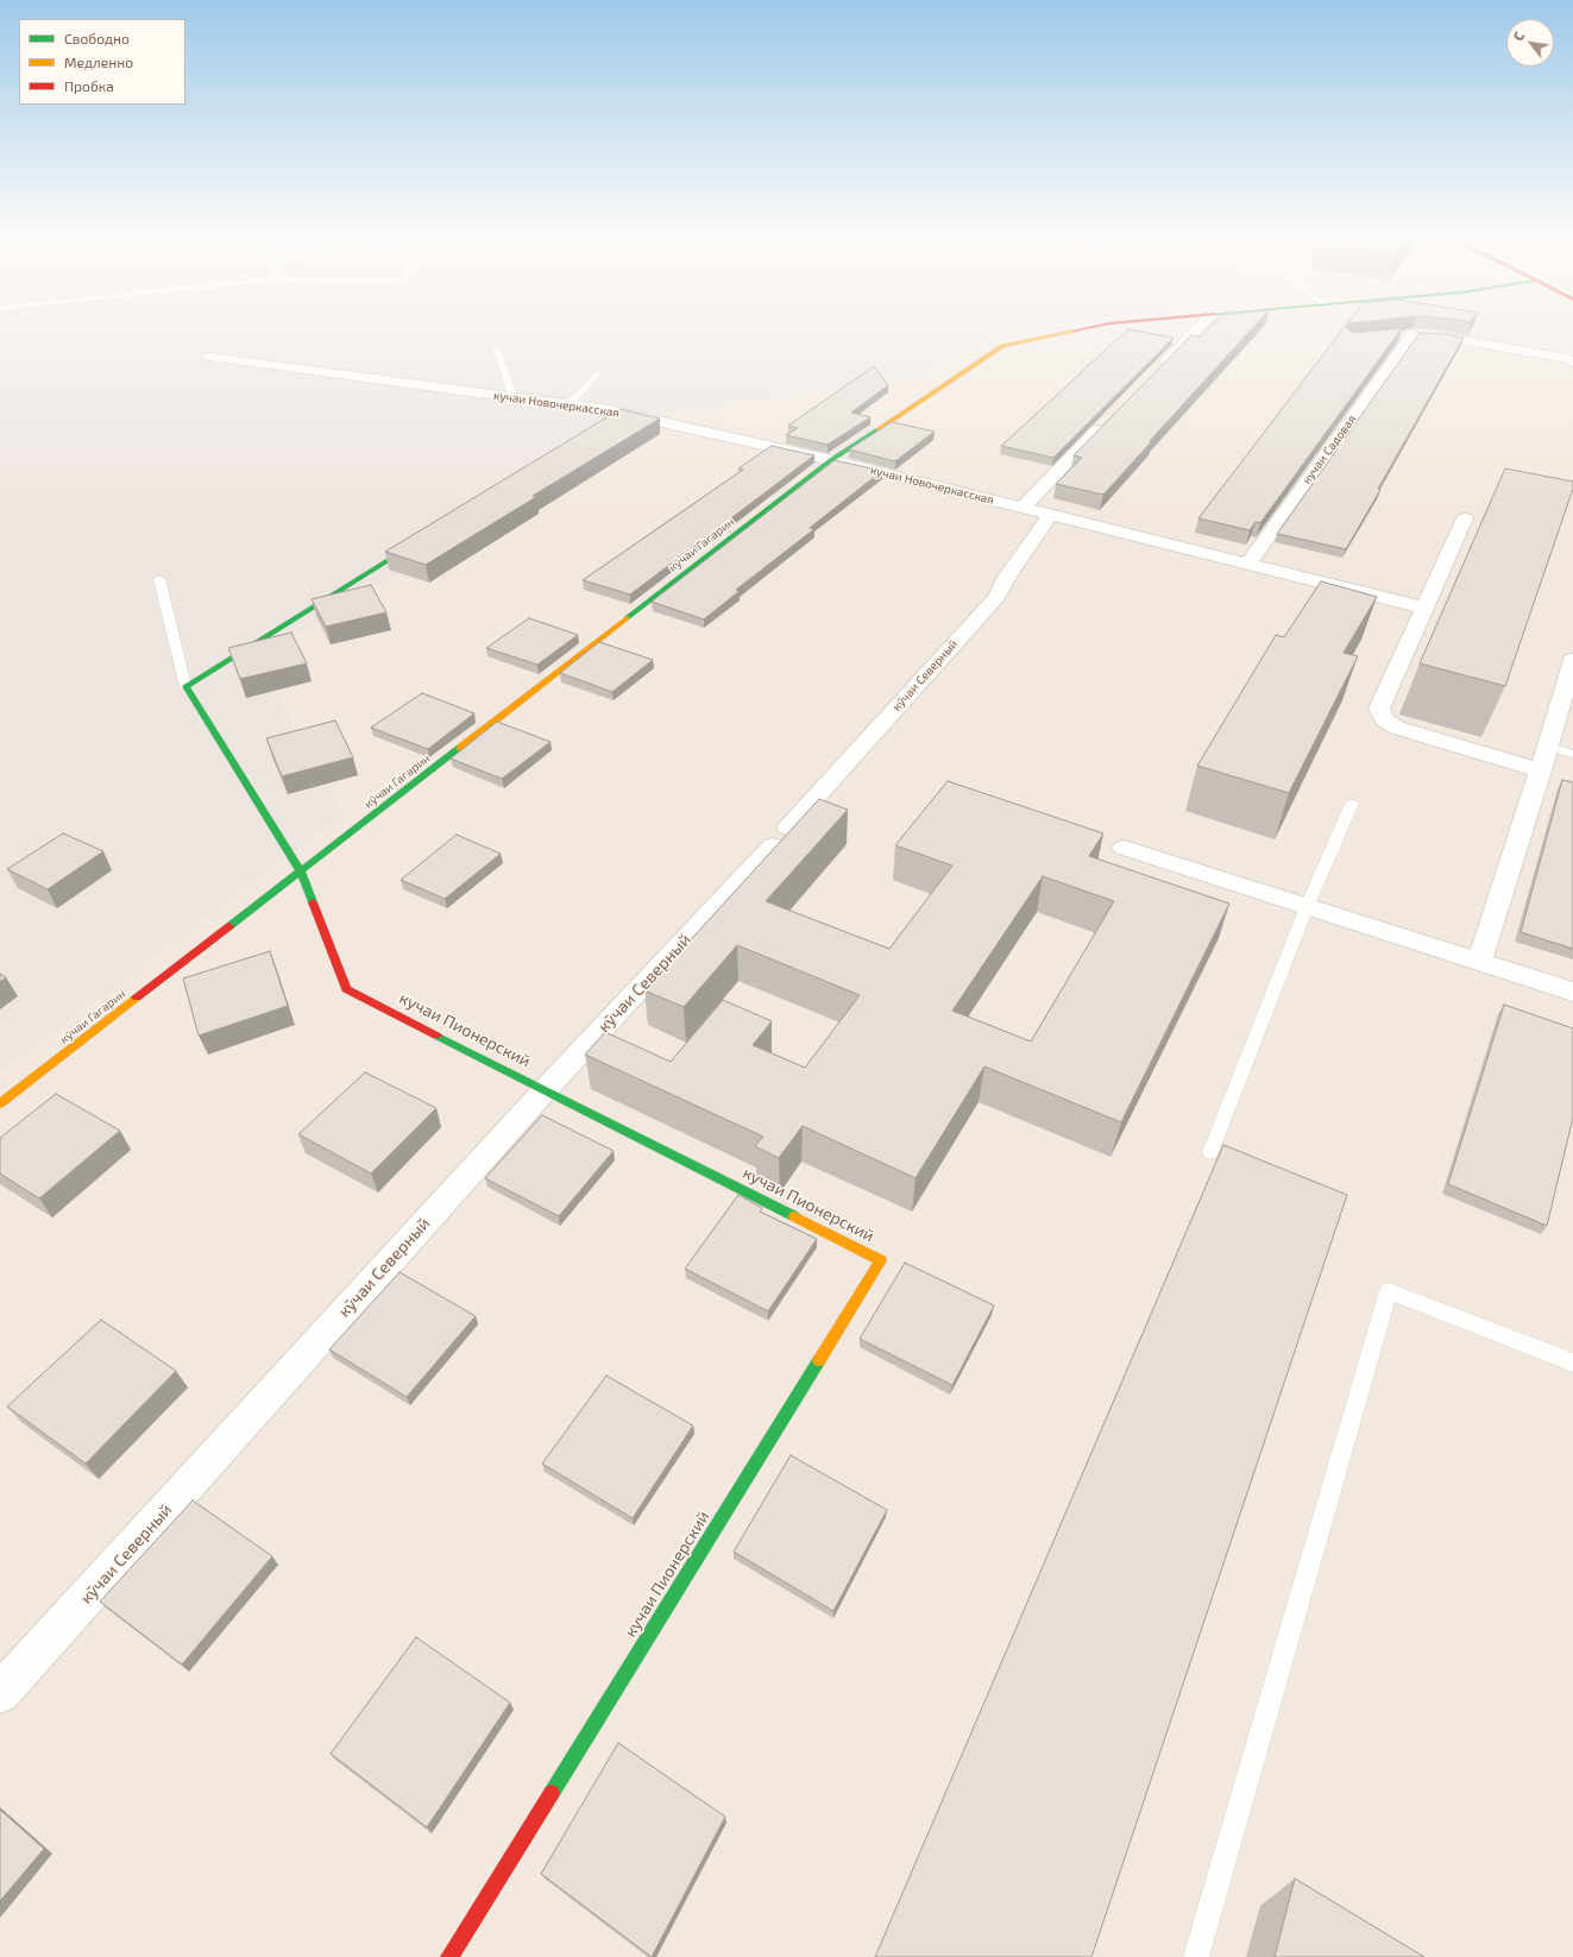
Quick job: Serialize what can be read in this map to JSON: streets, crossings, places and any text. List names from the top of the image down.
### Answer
{
  "streets": {
    "main road": ["кӯчаи Гагарин", "кучаи Пионерский"],
    "street": ["кучаи Новочеркасская", "кучаи Садовая", "кӯчаи Северный"]
  },
  "crossings": [
    ["кучаи Новочеркасская", "кучаи Садовая"],
    ["кучаи Новочеркасская", "кӯчаи Гагарин"],
    ["кучаи Новочеркасская", "кӯчаи Северный"],
    ["кӯчаи Гагарин", "кучаи Пионерский"],
    ["кӯчаи Северный", "кучаи Пионерский"]
  ],
  "legend": ["Свободно", "Медленно", "Пробка"],
  "north": "top left"
}
